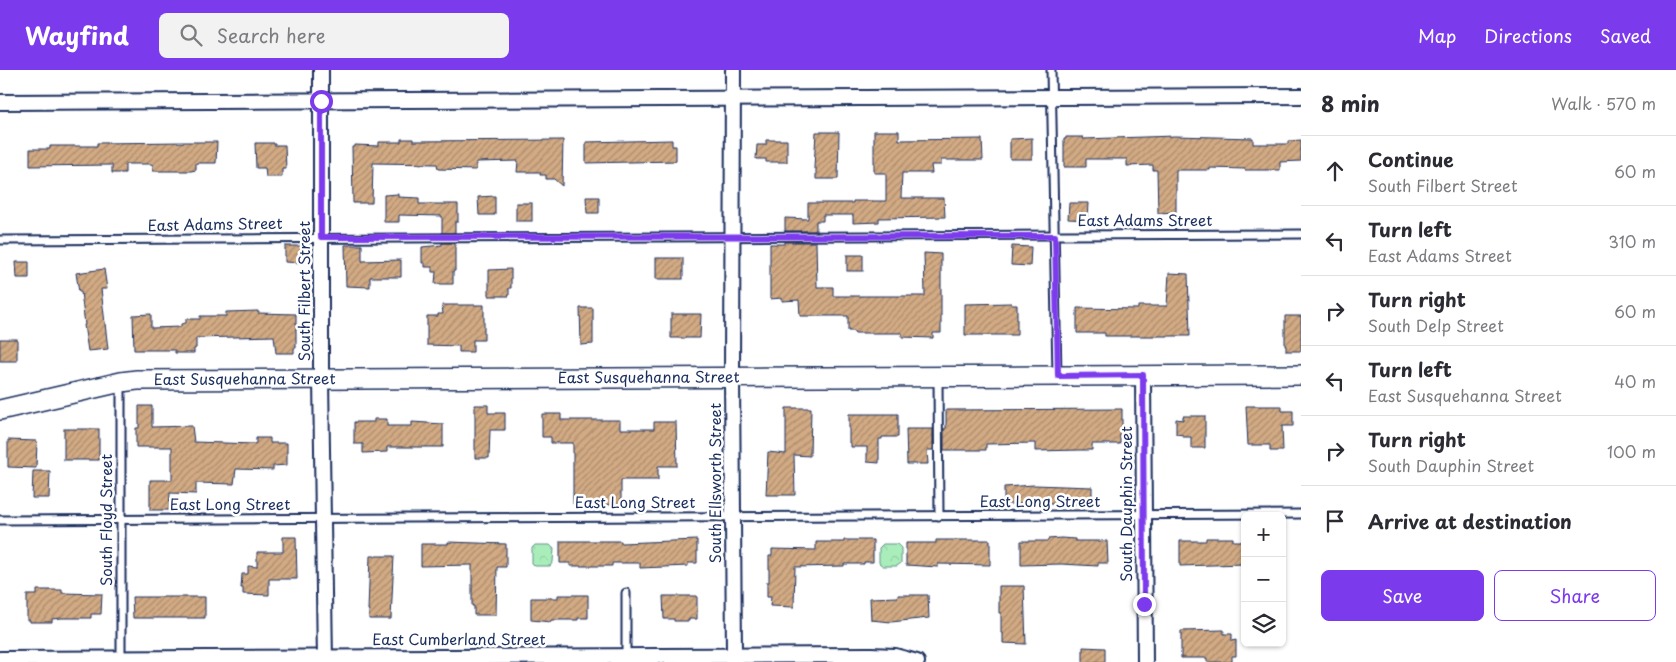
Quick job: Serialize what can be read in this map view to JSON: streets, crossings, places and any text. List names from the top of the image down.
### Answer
{
  "streets": {
    "main road": ["East Susquehanna Street"],
    "street": [
      "South Filbert Street",
      "South Ellsworth Street",
      "South Dauphin Street",
      "East Cumberland Street"
    ],
    "lane": ["East Adams Street", "East Long Street", "South Floyd Street"]
  },
  "crossings": [
    ["East Adams Street", "South Filbert Street"],
    ["East Adams Street", "South Ellsworth Street"],
    ["South Filbert Street", "East Susquehanna Street"],
    ["South Filbert Street", "East Long Street"],
    ["South Filbert Street", "East Cumberland Street"],
    ["East Susquehanna Street", "South Ellsworth Street"],
    ["East Susquehanna Street", "South Dauphin Street"],
    ["East Susquehanna Street", "South Floyd Street"],
    ["South Ellsworth Street", "East Long Street"],
    ["South Ellsworth Street", "East Cumberland Street"],
    ["East Long Street", "South Dauphin Street"],
    ["East Long Street", "South Floyd Street"],
    ["South Floyd Street", "East Cumberland Street"]
  ],
  "page": {
    "header": "Wayfind",
    "search": "Search here",
    "nav": ["Map", "Directions", "Saved"],
    "heading": ["8 min", "Walk · 570 m"],
    "list": [
      ["Continue", "South Filbert Street", "60 m"],
      ["Turn left", "East Adams Street", "310 m"],
      ["Turn right", "South Delp Street", "60 m"],
      ["Turn left", "East Susquehanna Street", "40 m"],
      ["Turn right", "South Dauphin Street", "100 m"],
      "Arrive at destination"
    ],
    "map_buttons": ["+", "−"],
    "buttons": ["Save", "Share"]
  }
}
